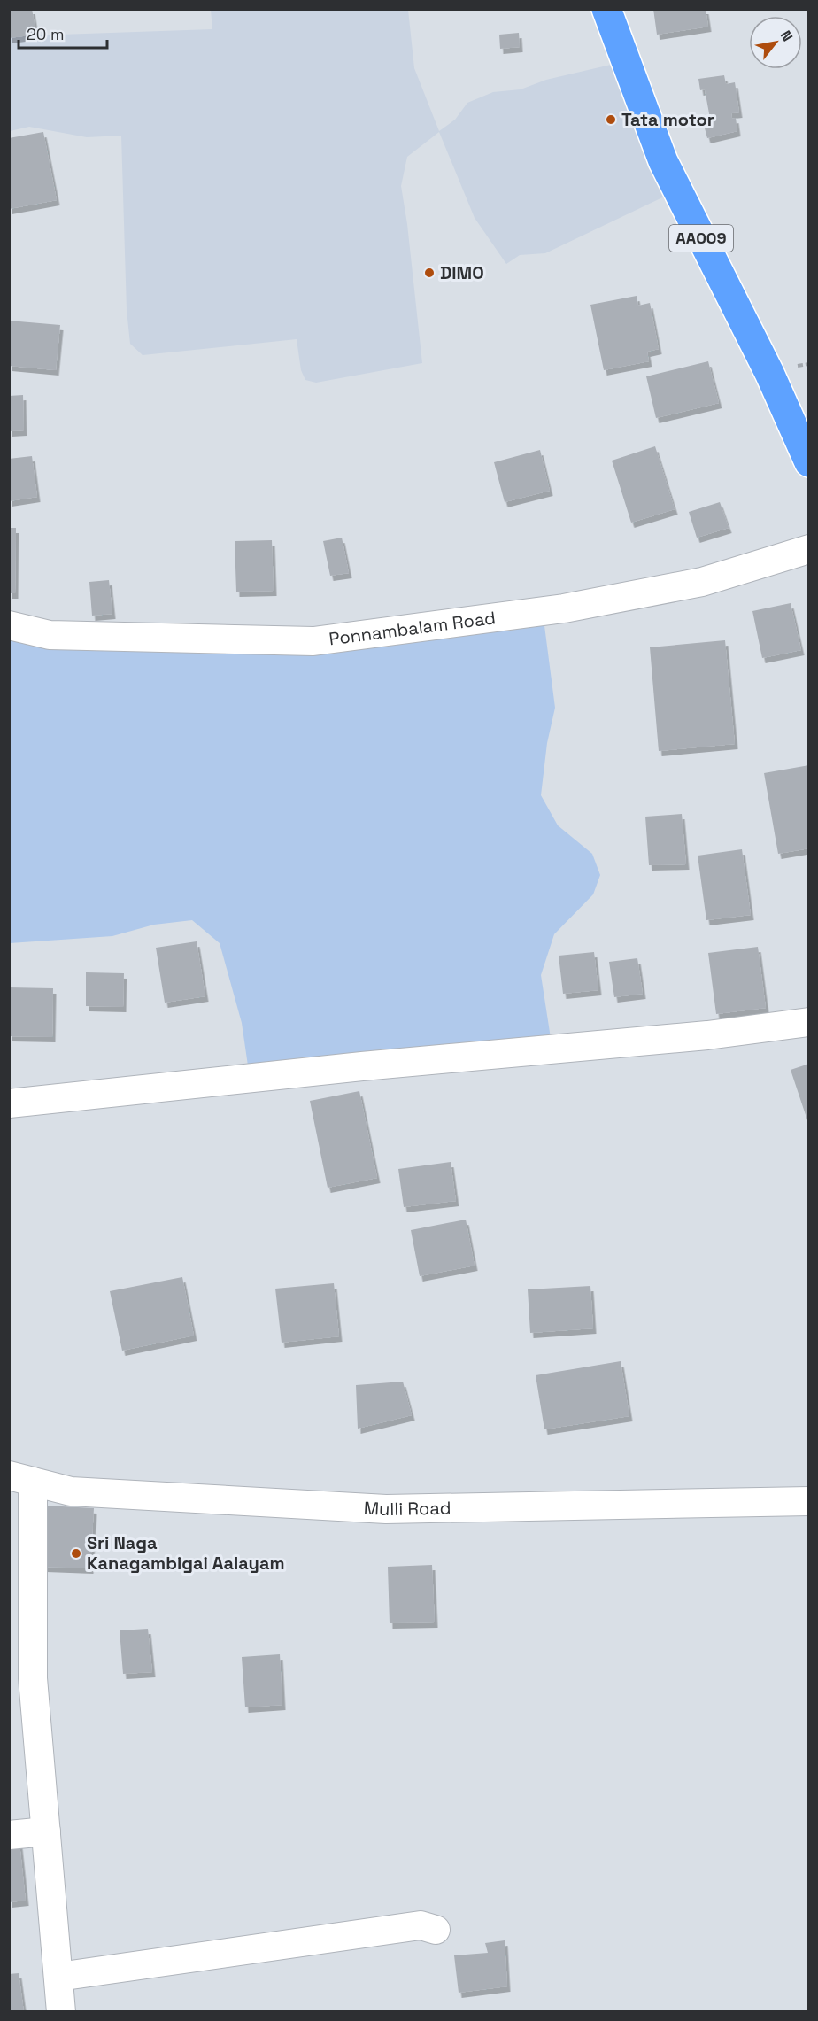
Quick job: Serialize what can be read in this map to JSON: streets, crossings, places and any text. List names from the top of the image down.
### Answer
{
  "streets": {
    "highway": ["AA009"],
    "street": ["Ponnambalam Road", "Mulli Road"]
  },
  "places": ["Tata motor", "DIMO", "Sri Naga Kanagambigai Aalayam"],
  "scale_bar": "20 m",
  "north": "top right"
}
